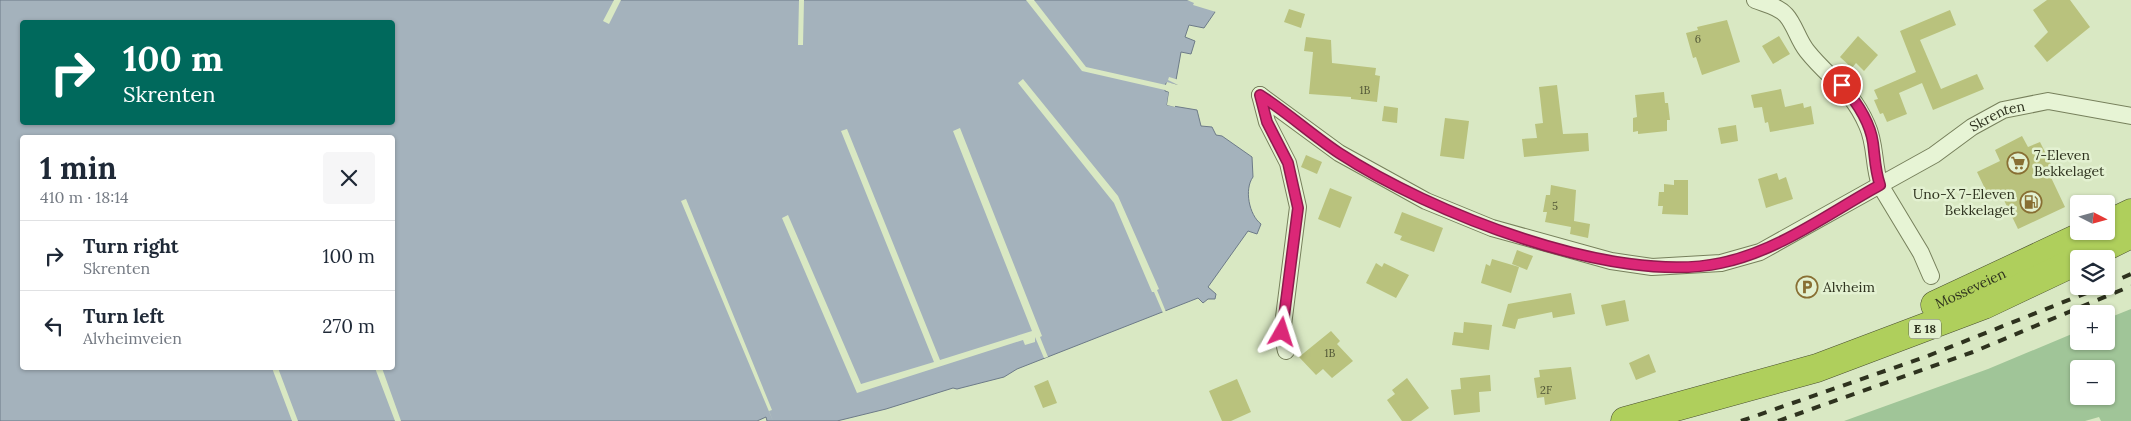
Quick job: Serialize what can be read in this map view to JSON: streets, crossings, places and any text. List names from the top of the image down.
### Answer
{
  "streets": {
    "highway": ["Mosseveien", "E 18"],
    "street": ["Skrenten"]
  },
  "crossings": [
    ["Mosseveien", "E 18"]
  ],
  "places": {
    "supermarket": ["7-Eleven Bekkelaget"],
    "fuel station": ["Uno-X 7-Eleven Bekkelaget"],
    "parking": ["Alvheim"]
  },
  "house_numbers": [
    "6",
    "1B",
    "5",
    "1B",
    "2F"
  ],
  "north": "right",
  "page": {
    "turn": ["100 m", "Skrenten"],
    "heading": ["1 min", "410 m · 18:14"],
    "map_buttons": ["+", "−"],
    "list": [
      {
        "name": "Turn right",
        "note": "Skrenten",
        "value": "100 m"
      },
      {
        "name": "Turn left",
        "note": "Alvheimveien",
        "value": "270 m"
      }
    ]
  }
}
